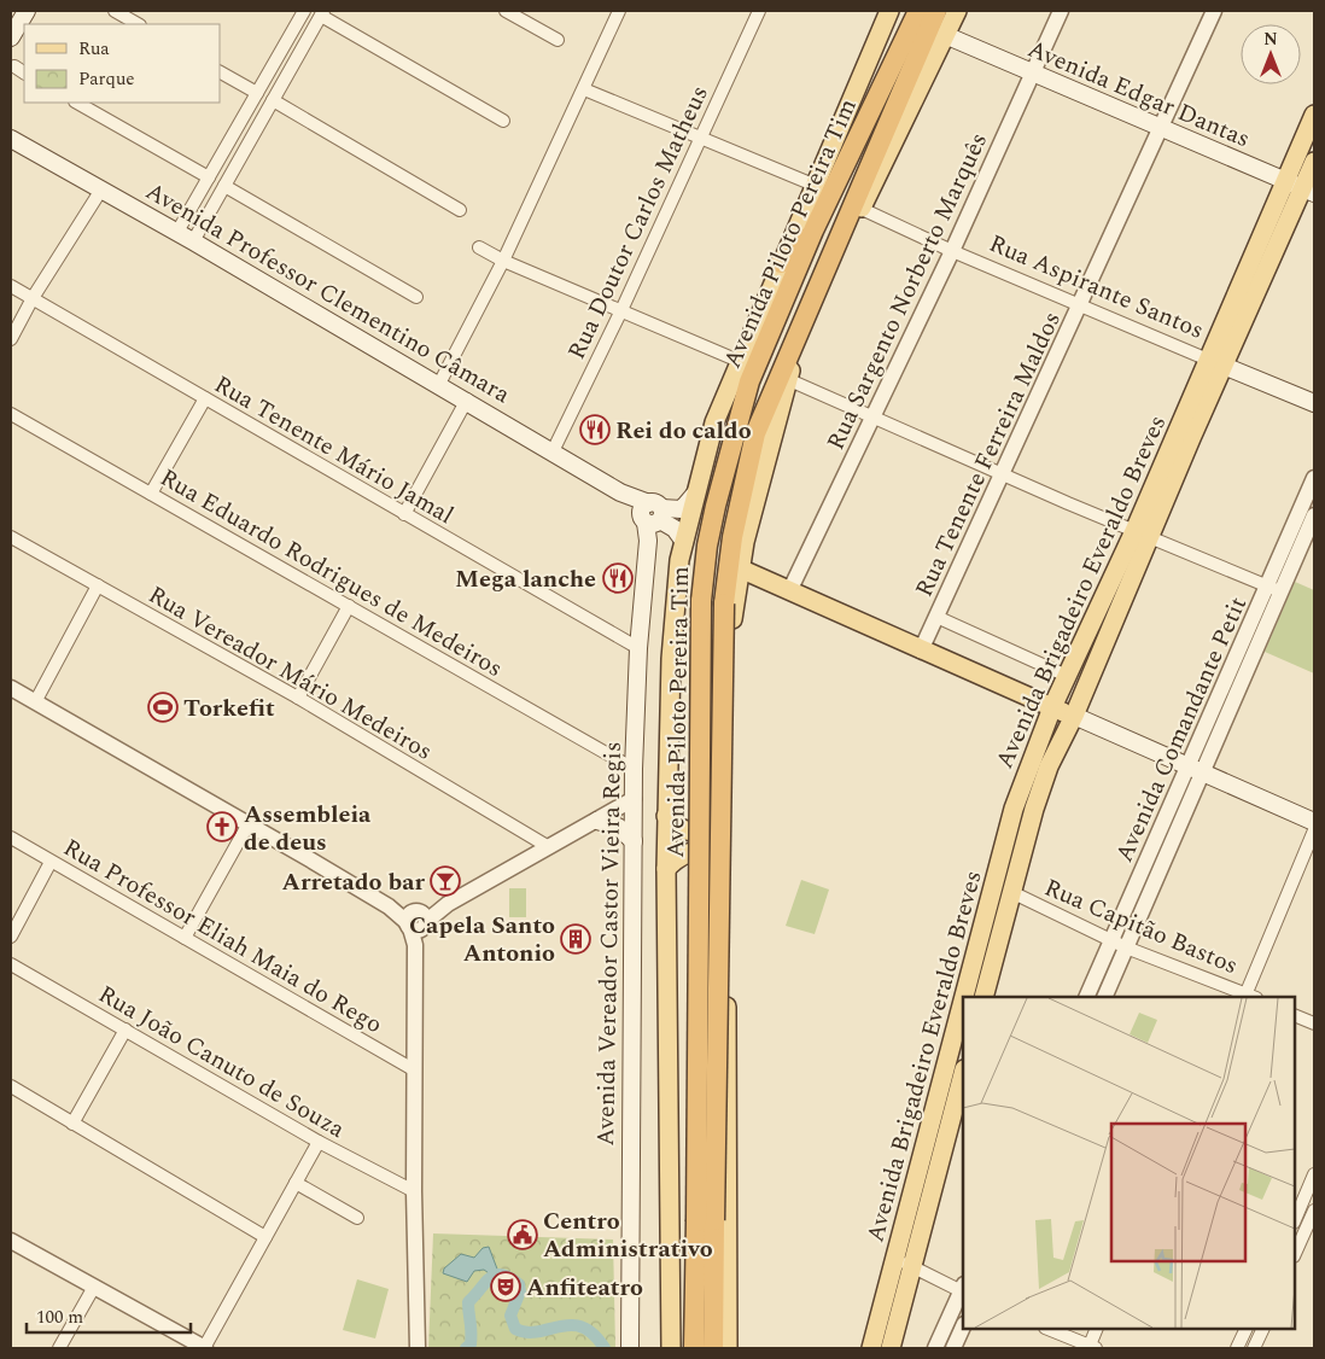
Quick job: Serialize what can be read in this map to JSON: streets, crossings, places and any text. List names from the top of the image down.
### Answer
{
  "streets": {
    "highway": ["Avenida Piloto Pereira Tim"],
    "main road": [
      "Avenida Edgar Dantas",
      "Rua Aspirante Santos",
      "Avenida Professor Clementino Câmara",
      "Avenida Brigadeiro Everaldo Breves",
      "Avenida Vereador Castor Vieira Regis"
    ],
    "street": [
      "Rua Doutor Carlos Matheus",
      "Rua Sargento Norberto Marquês",
      "Rua Tenente Mário Jamal",
      "Rua Tenente Ferreira Maldos",
      "Rua Eduardo Rodrigues de Medeiros",
      "Rua Vereador Mário Medeiros",
      "Avenida Comandante Petit",
      "Rua Capitão Bastos",
      "Rua Professor Eliah Maia do Rego",
      "Rua João Canuto de Souza"
    ]
  },
  "crossings": [
    ["Avenida Edgar Dantas", "Rua Sargento Norberto Marquês"],
    ["Avenida Edgar Dantas", "Rua Tenente Ferreira Maldos"],
    ["Avenida Edgar Dantas", "Avenida Brigadeiro Everaldo Breves"],
    ["Rua Doutor Carlos Matheus", "Avenida Professor Clementino Câmara"],
    ["Rua Aspirante Santos", "Rua Sargento Norberto Marquês"],
    ["Rua Aspirante Santos", "Rua Tenente Ferreira Maldos"],
    ["Rua Aspirante Santos", "Avenida Brigadeiro Everaldo Breves"],
    ["Avenida Professor Clementino Câmara", "Avenida Vereador Castor Vieira Regis"],
    ["Rua Tenente Mário Jamal", "Avenida Vereador Castor Vieira Regis"],
    ["Rua Eduardo Rodrigues de Medeiros", "Avenida Vereador Castor Vieira Regis"],
    ["Avenida Brigadeiro Everaldo Breves", "Rua Capitão Bastos"],
    ["Avenida Comandante Petit", "Rua Capitão Bastos"]
  ],
  "places": {
    "restaurant": ["Rei do caldo", "Mega lanche"],
    "sports": ["Torkefit"],
    "church": ["Assembleia de deus"],
    "bar": ["Arretado bar"],
    "building": ["Capela Santo Antonio"],
    "public building": ["Centro Administrativo"],
    "theatre": ["Anfiteatro"]
  },
  "legend": ["Rua", "Parque"],
  "scale_bar": "100 m",
  "north": "top"
}
